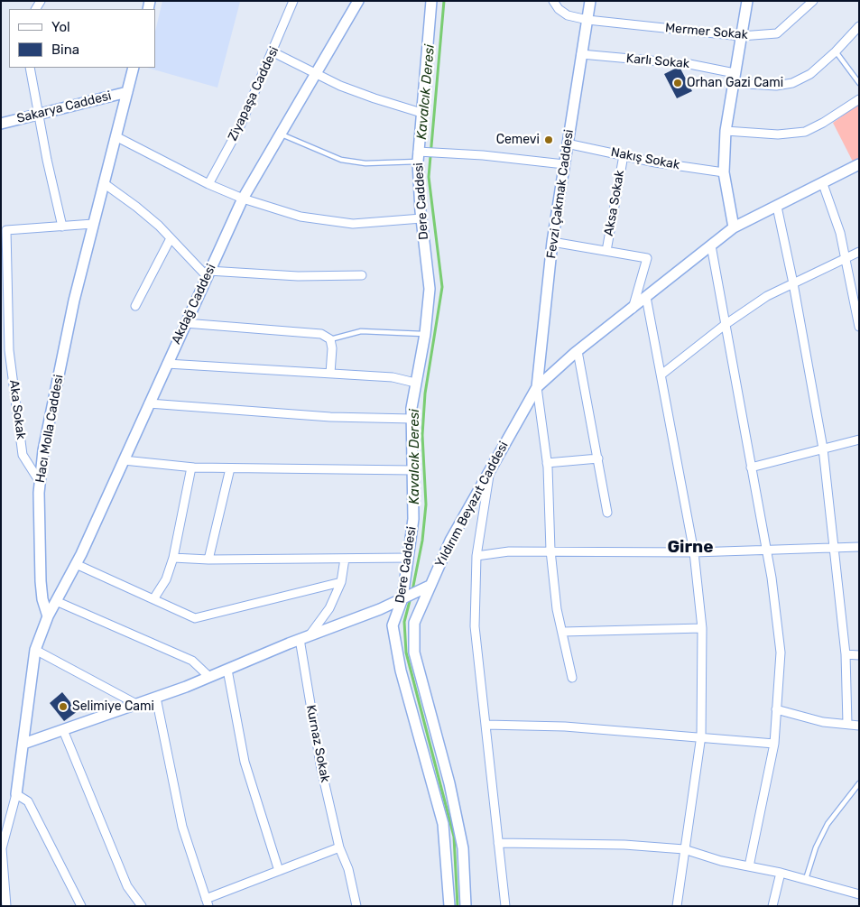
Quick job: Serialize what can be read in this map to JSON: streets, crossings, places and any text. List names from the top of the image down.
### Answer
{
  "streets": {
    "street": [
      "Mermer Sokak",
      "Karlı Sokak",
      "Ziyapaşa Caddesi",
      "Sakarya Caddesi",
      "Nakış Sokak",
      "Fevzi Çakmak Caddesi",
      "Dere Caddesi",
      "Aksa Sokak",
      "Akdağ Caddesi",
      "Aka Sokak",
      "Hacı Molla Caddesi",
      "Yıldırım Beyazıt Caddesi",
      "Kurnaz Sokak"
    ]
  },
  "crossings": [
    ["Mermer Sokak", "Fevzi Çakmak Caddesi"],
    ["Karlı Sokak", "Fevzi Çakmak Caddesi"],
    ["Sakarya Caddesi", "Hacı Molla Caddesi"],
    ["Nakış Sokak", "Fevzi Çakmak Caddesi"],
    ["Nakış Sokak", "Aksa Sokak"],
    ["Fevzi Çakmak Caddesi", "Yıldırım Beyazıt Caddesi"],
    ["Dere Caddesi", "Yıldırım Beyazıt Caddesi"],
    ["Akdağ Caddesi", "Hacı Molla Caddesi"],
    ["Aka Sokak", "Hacı Molla Caddesi"]
  ],
  "districts": ["Girne"],
  "water": ["Kavalcık Deresi"],
  "places": ["Orhan Gazi Cami", "Cemevi", "Selimiye Cami"],
  "legend": ["Yol", "Bina"]
}
